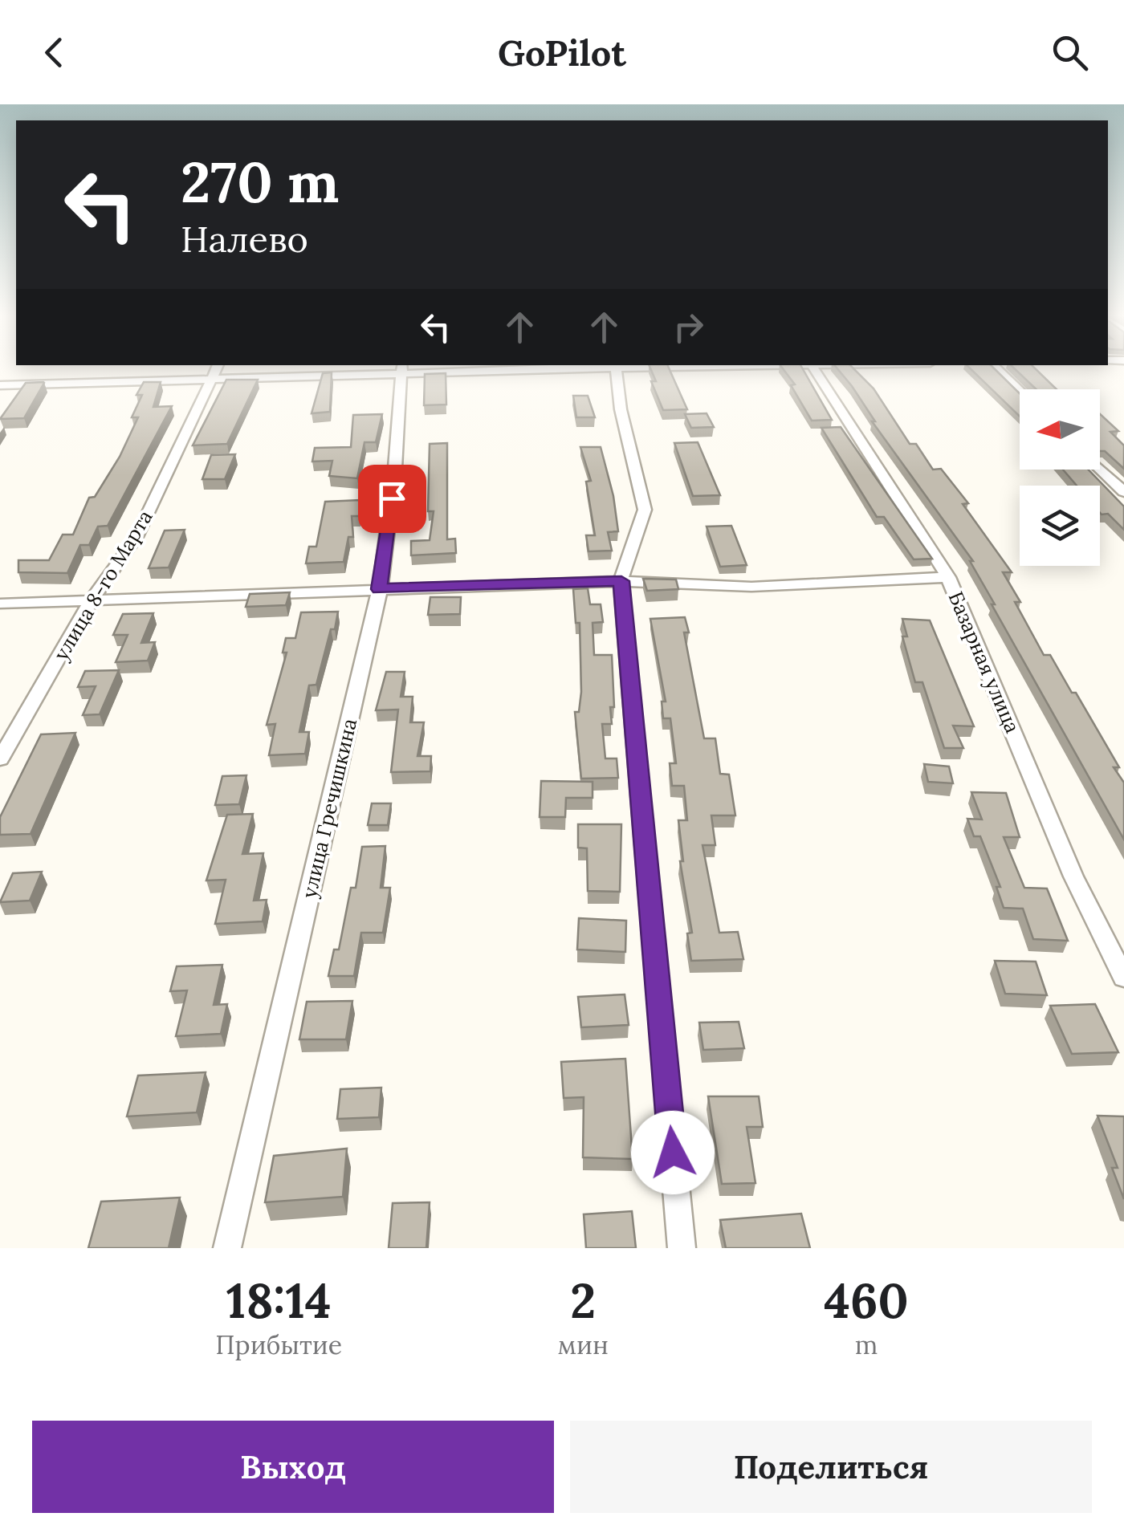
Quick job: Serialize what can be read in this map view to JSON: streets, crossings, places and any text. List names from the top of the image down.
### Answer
{
  "streets": {
    "street": ["улица 8-го Марта", "Базарная улица", "улица Гречишкина"]
  },
  "north": "left",
  "page": {
    "header": "GoPilot",
    "turn": ["270 m", "Налево"],
    "eta": [
      "18:14",
      "Прибытие",
      "2",
      "мин",
      "460",
      "m"
    ],
    "buttons": ["Выход", "Поделиться"]
  }
}
